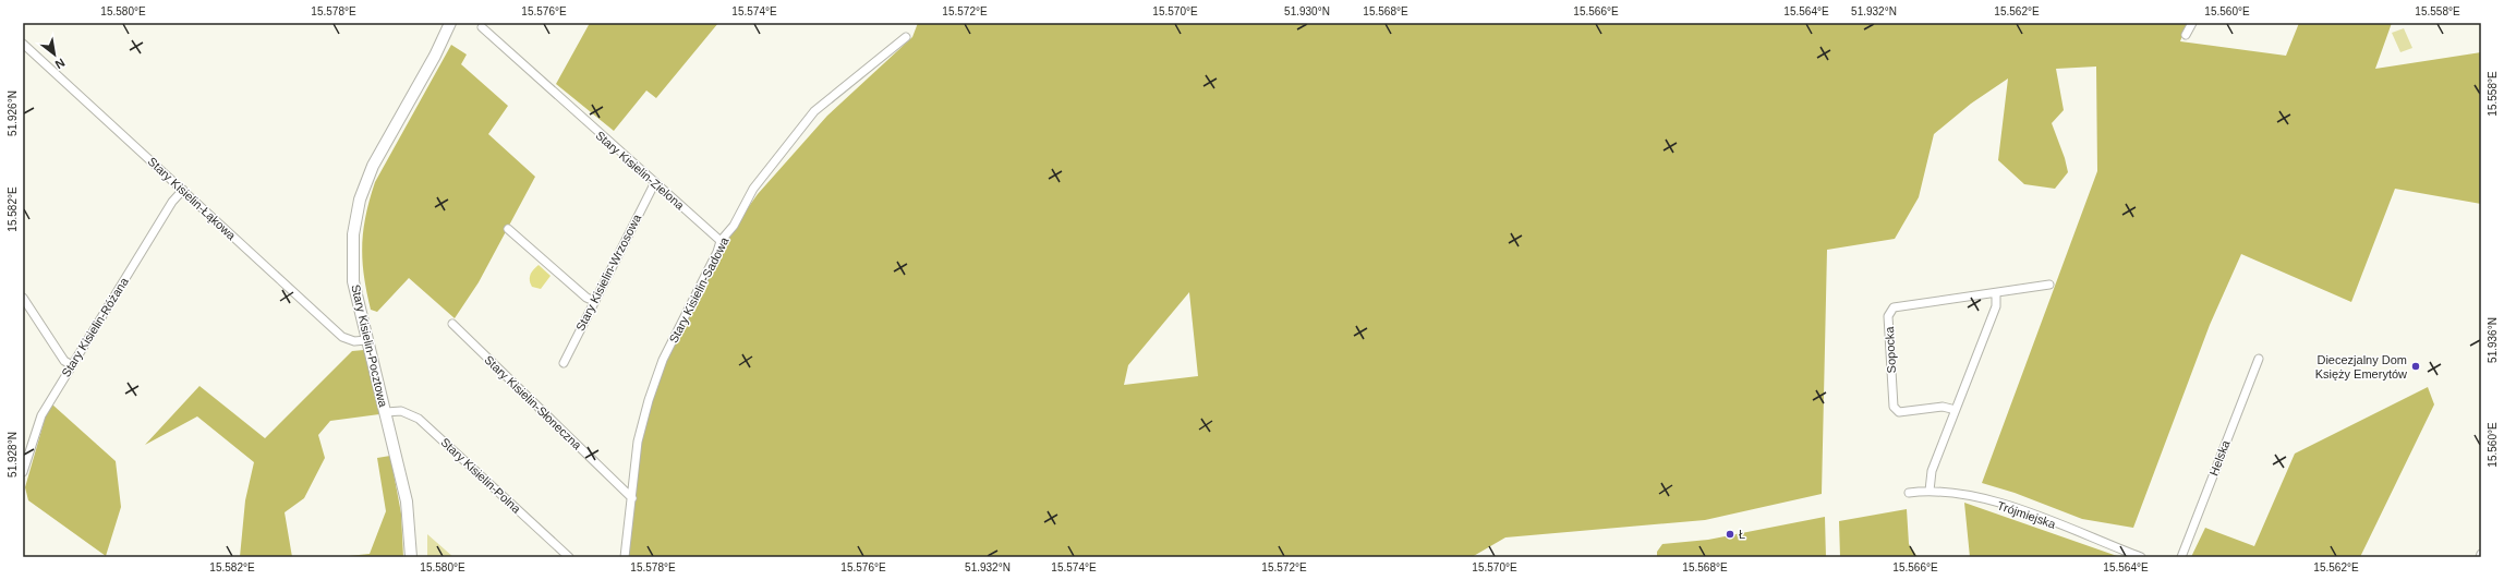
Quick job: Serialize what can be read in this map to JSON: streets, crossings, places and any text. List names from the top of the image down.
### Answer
{
  "streets": {
    "street": [
      "Stary Kisielin-Zielona",
      "Stary Kisielin-Łąkowa",
      "Stary Kisielin-Wrzosowa",
      "Stary Kisielin-Sadowa",
      "Stary Kisielin-Różana",
      "Stary Kisielin-Pocztowa",
      "Sopocka",
      "Stary Kisielin-Słoneczna",
      "Helska",
      "Stary Kisielin-Polna",
      "Trójmiejska"
    ]
  },
  "crossings": [
    ["Stary Kisielin-Zielona", "Stary Kisielin-Wrzosowa"],
    ["Stary Kisielin-Zielona", "Stary Kisielin-Sadowa"],
    ["Stary Kisielin-Łąkowa", "Stary Kisielin-Różana"],
    ["Stary Kisielin-Łąkowa", "Stary Kisielin-Pocztowa"],
    ["Stary Kisielin-Sadowa", "Stary Kisielin-Słoneczna"],
    ["Stary Kisielin-Pocztowa", "Stary Kisielin-Polna"]
  ],
  "places": ["Diecezjalny Dom Księży Emerytów", "Ł"],
  "north": "bottom right",
  "coordinates": [
    "15.580°E",
    "15.578°E",
    "15.576°E",
    "15.574°E",
    "15.572°E",
    "15.570°E",
    "51.930°N",
    "15.568°E",
    "15.566°E",
    "15.564°E",
    "51.932°N",
    "15.562°E",
    "15.560°E",
    "15.558°E",
    "51.926°N",
    "15.582°E",
    "51.936°N",
    "51.928°N"
  ]
}
